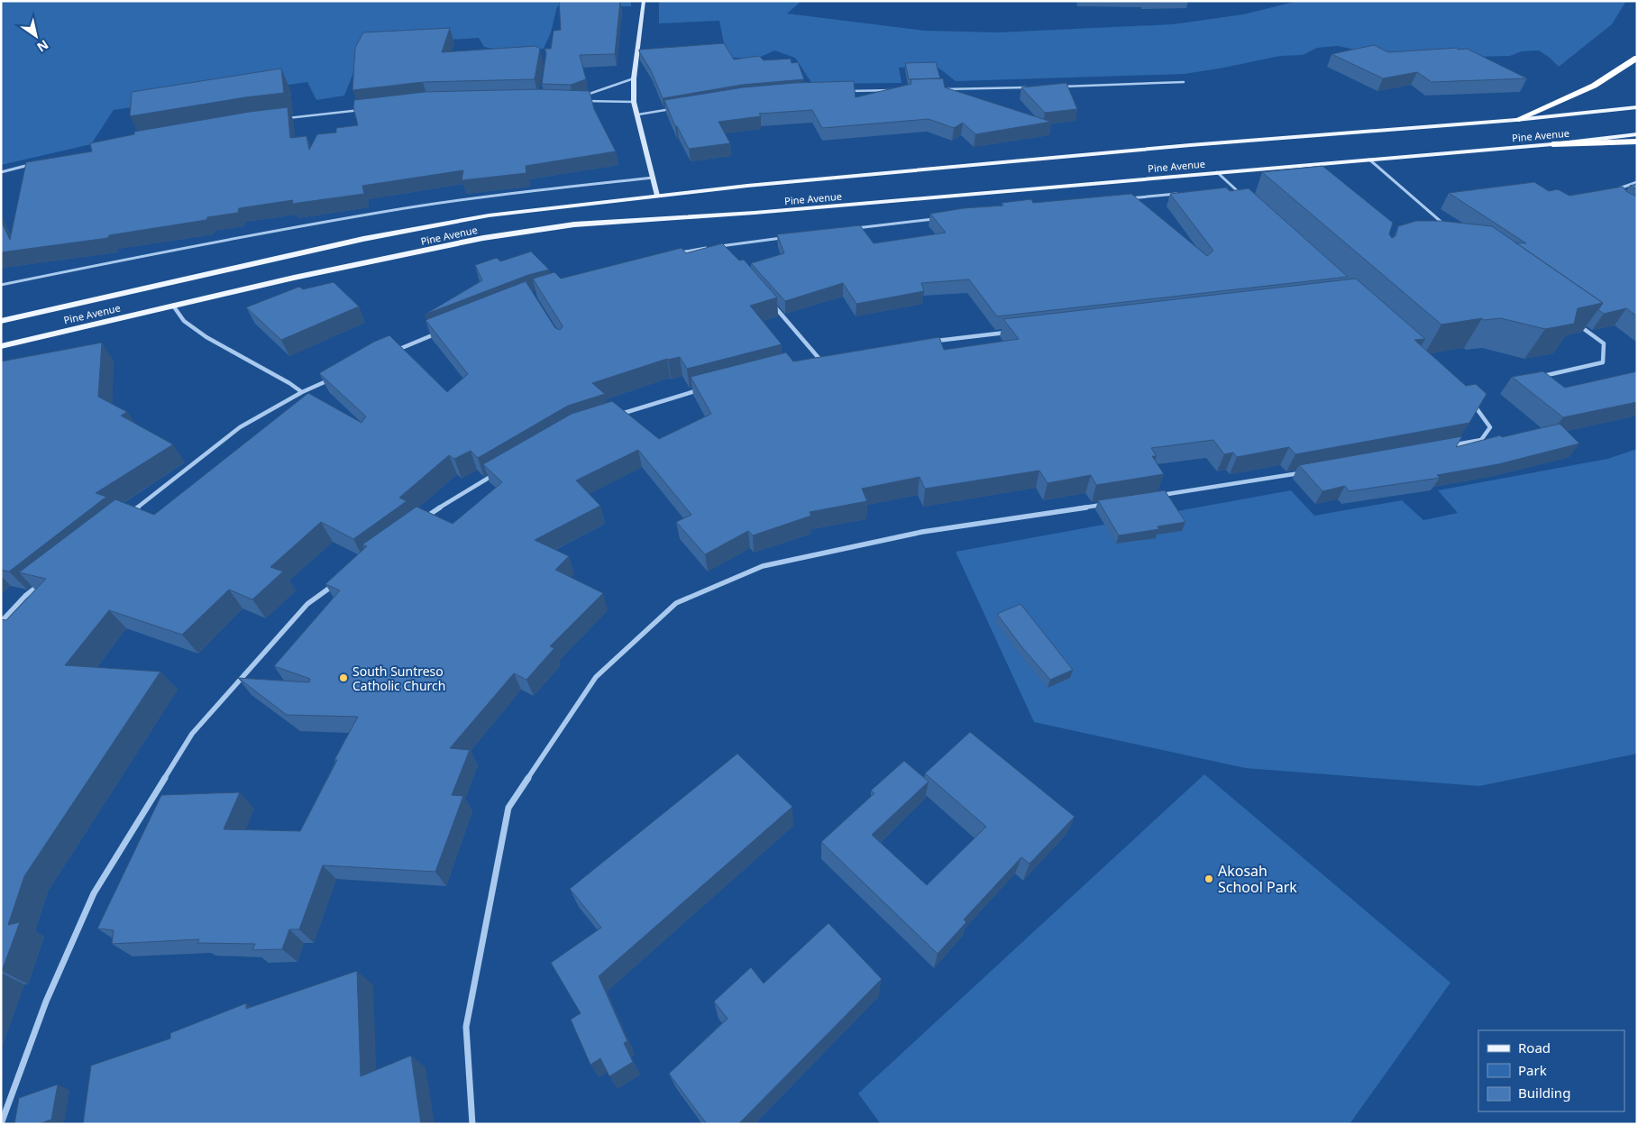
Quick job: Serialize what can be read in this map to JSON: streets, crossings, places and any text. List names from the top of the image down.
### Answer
{
  "streets": {
    "main road": ["Pine Avenue"]
  },
  "places": ["South Suntreso Catholic Church", "Akosah School Park"],
  "legend": ["Road", "Park", "Building"],
  "north": "bottom right"
}
